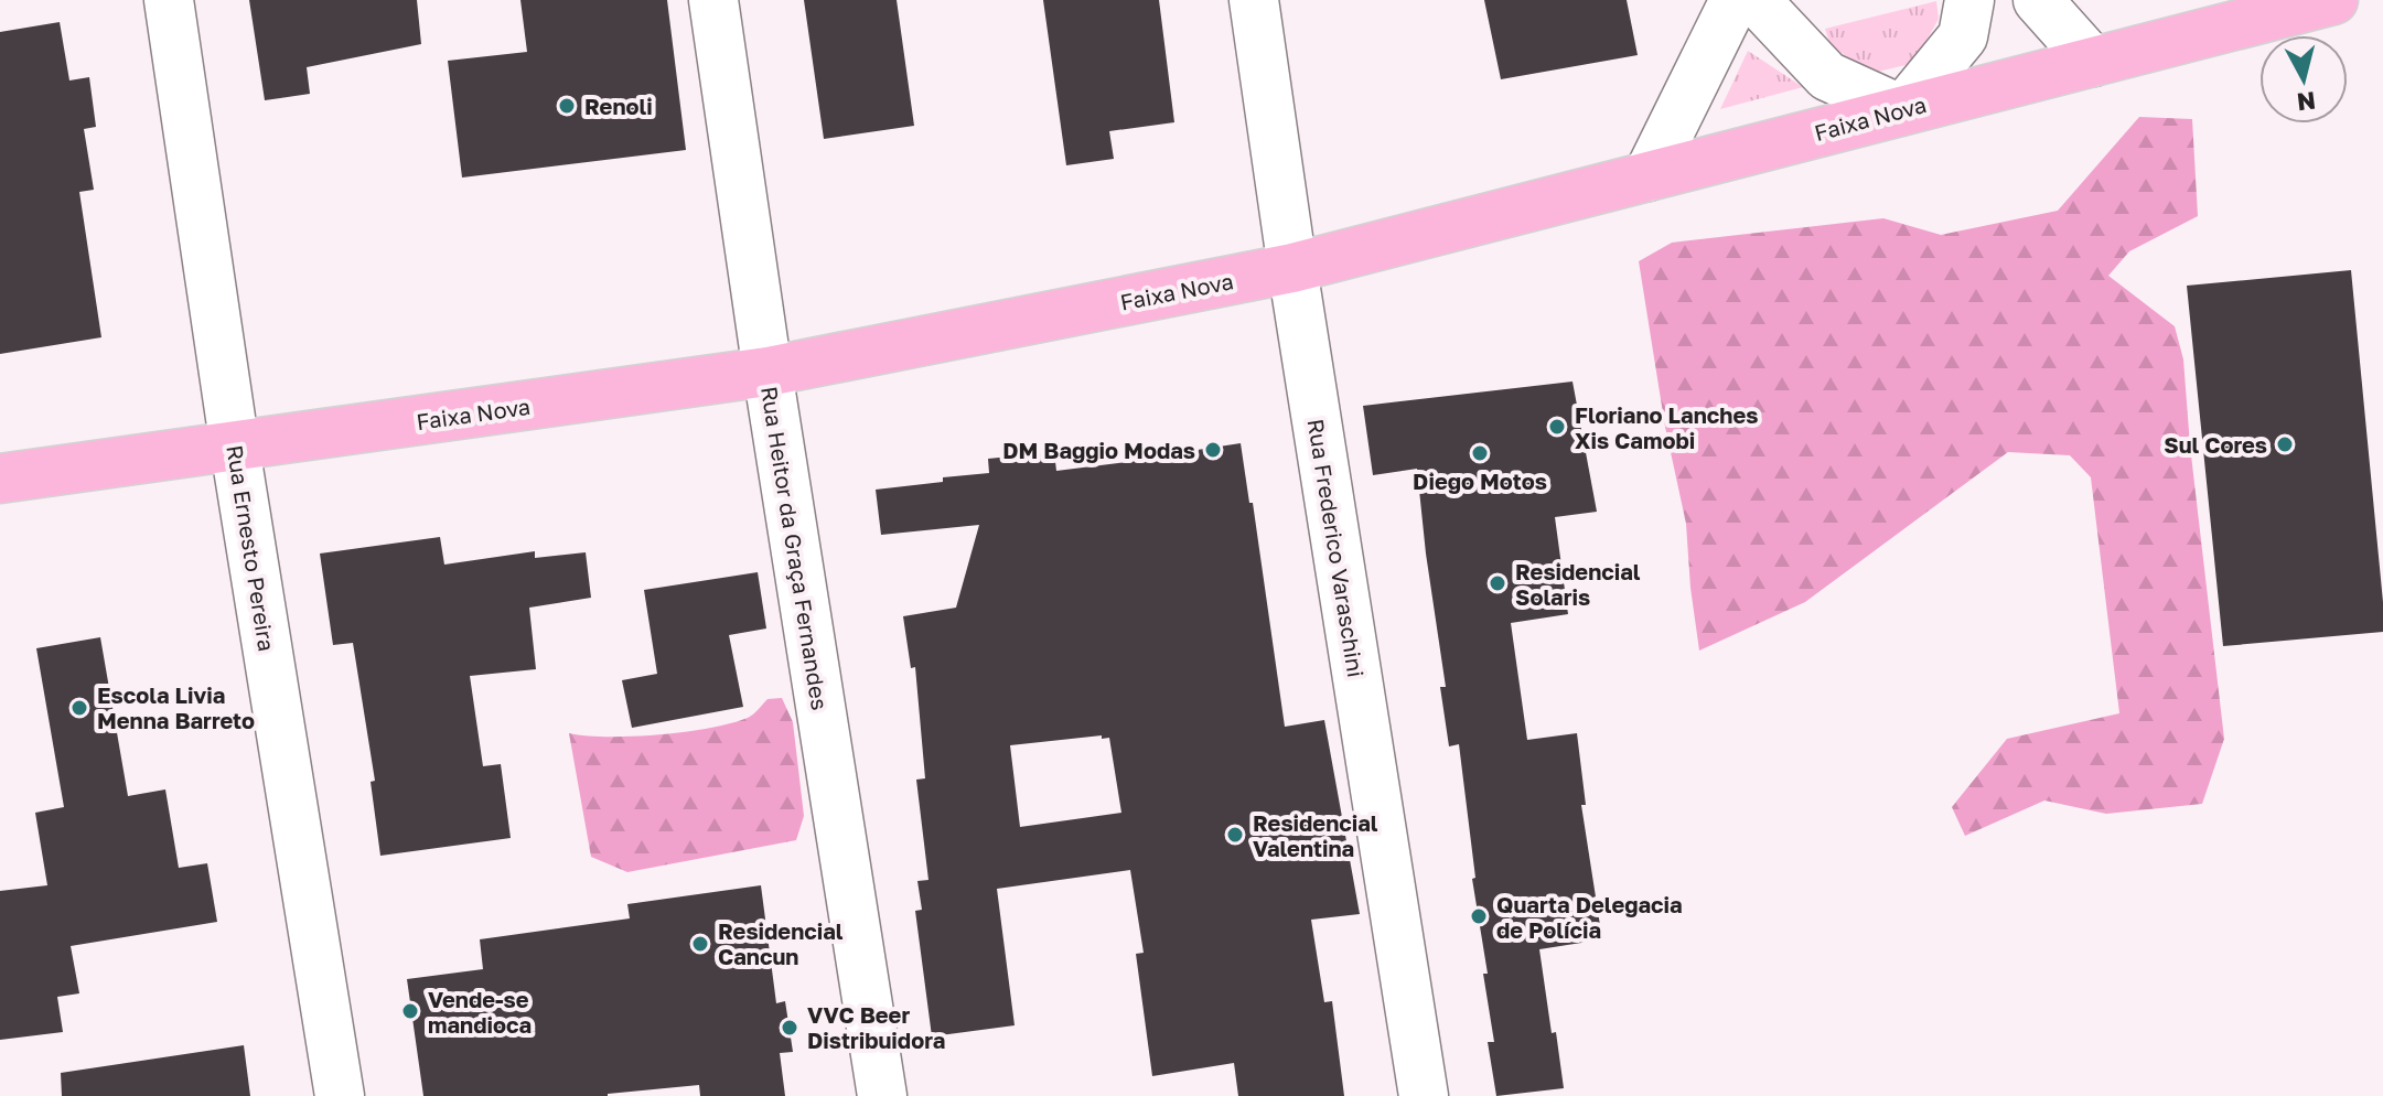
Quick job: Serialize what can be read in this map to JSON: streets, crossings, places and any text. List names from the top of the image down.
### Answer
{
  "streets": {
    "highway": ["Faixa Nova"],
    "street": ["Rua Ernesto Pereira", "Rua Heitor da Graça Fernandes", "Rua Frederico Varaschini"]
  },
  "crossings": [
    ["Faixa Nova", "Rua Ernesto Pereira"],
    ["Faixa Nova", "Rua Heitor da Graça Fernandes"],
    ["Faixa Nova", "Rua Frederico Varaschini"]
  ],
  "places": [
    "Renoli",
    "Floriano Lanches Xis Camobi",
    "Sul Cores",
    "DM Baggio Modas",
    "Diego Motos",
    "Residencial Solaris",
    "Escola Livia Menna Barreto",
    "Residencial Valentina",
    "Quarta Delegacia de Polícia",
    "Residencial Cancun",
    "Vende-se mandioca",
    "VVC Beer Distribuidora"
  ],
  "north": "bottom"
}
